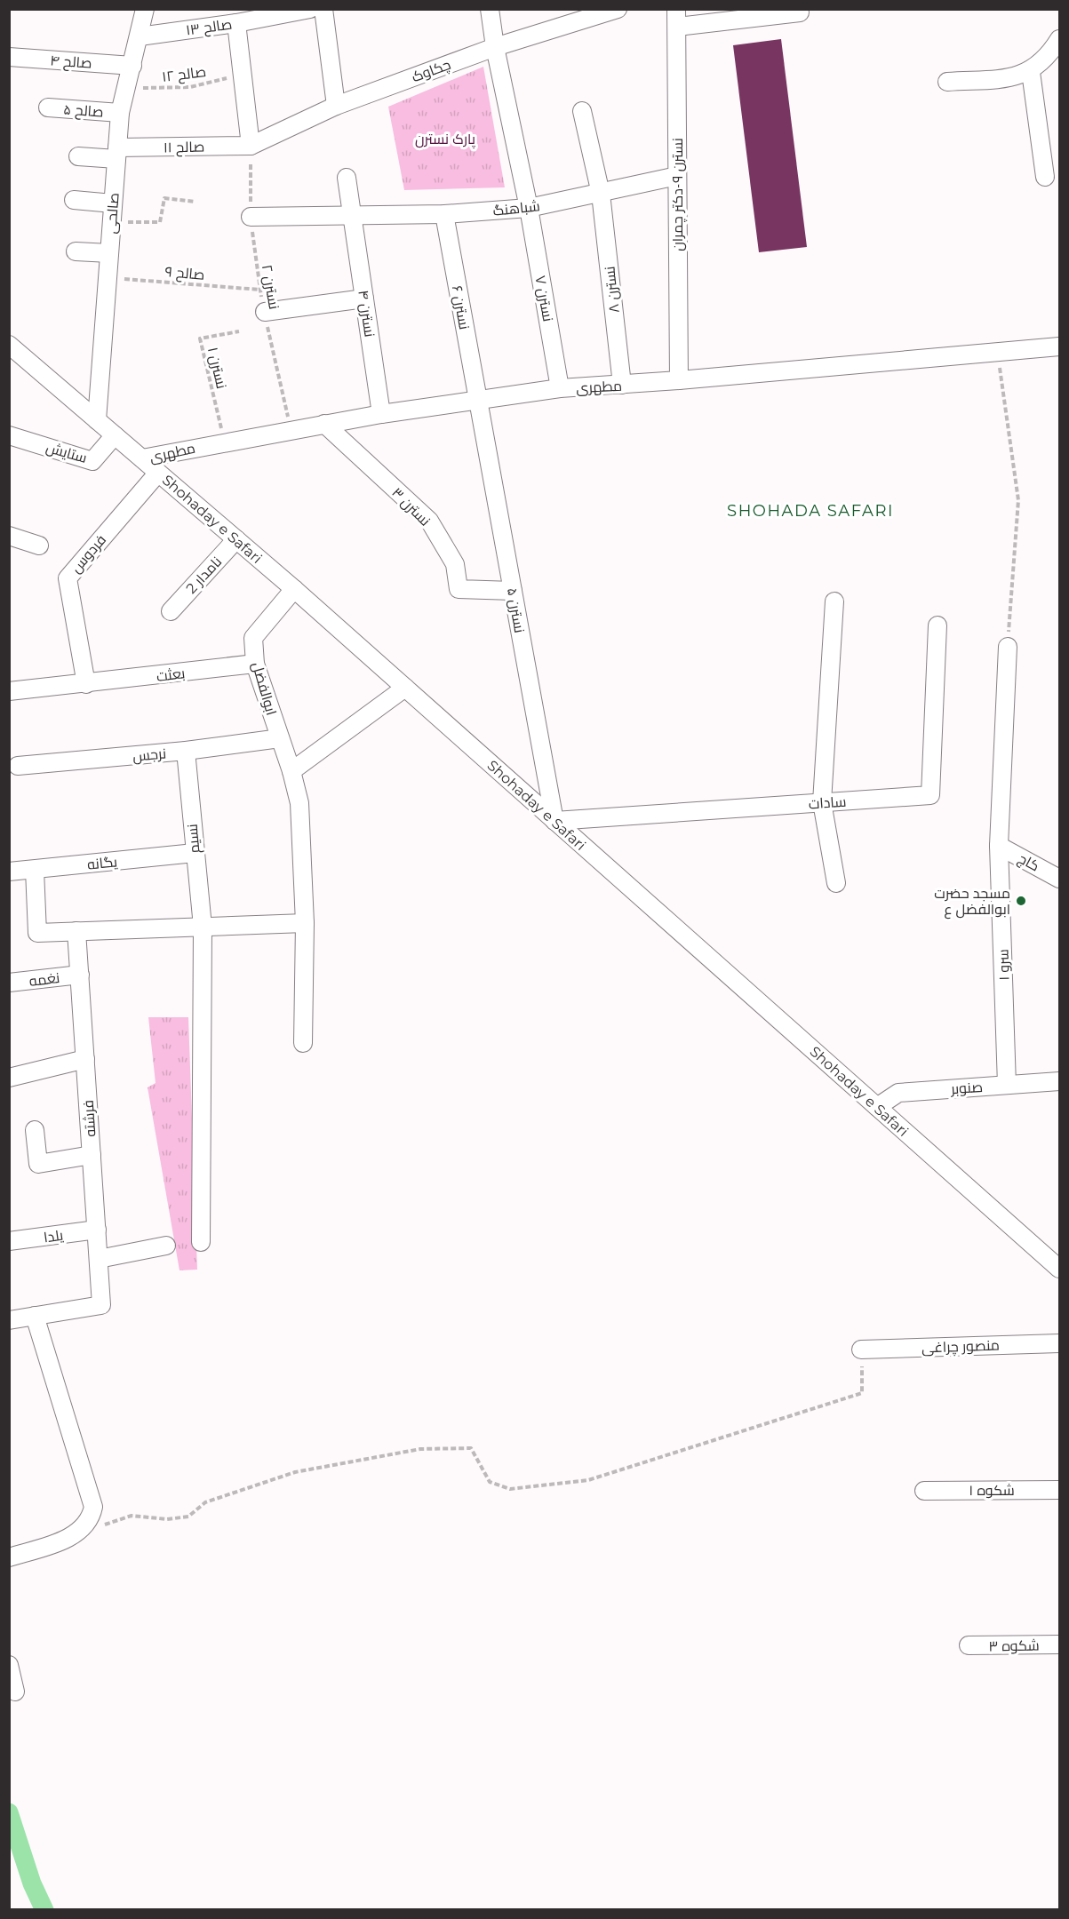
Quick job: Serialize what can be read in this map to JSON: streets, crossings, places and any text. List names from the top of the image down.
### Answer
{
  "streets": {
    "street": [
      "صالح ۱۳",
      "صالح ۴",
      "چکاوک",
      "صالح ۵",
      "صالح ۱۱",
      "نسترن ۹-دکتر چمران",
      "شباهنگ",
      "صالحی",
      "نسترن ۸",
      "نسترن ۷",
      "نسترن ۶",
      "نسترن ۴",
      "مطهری",
      "ستایش",
      "نسترن ۳",
      "Shohaday e Safari",
      "فردوس",
      "نامدار 2",
      "نسترن ۵",
      "بعثت",
      "ابوالفضل",
      "نرجس",
      "سادات",
      "نسیم",
      "کاج",
      "یگانه",
      "سرو ۱",
      "نغمه",
      "صنوبر",
      "فرشته",
      "یلدا",
      "منصور چراغی",
      "شکوه ۱",
      "شکوه ۳"
    ],
    "path": [
      "صالح ۱۲",
      "صالح ۹",
      "نسترن ۲",
      "نسترن ۱"
    ]
  },
  "crossings": [
    ["صالح ۱۳", "صالحی"],
    ["صالح ۴", "صالحی"],
    ["چکاوک", "صالح ۱۱"],
    ["چکاوک", "نسترن ۲"],
    ["چکاوک", "نسترن ۷"],
    ["صالح ۱۲", "صالحی"],
    ["صالح ۵", "صالحی"],
    ["صالح ۱۱", "صالحی"],
    ["صالح ۱۱", "نسترن ۲"],
    ["نسترن ۹-دکتر چمران", "شباهنگ"],
    ["نسترن ۹-دکتر چمران", "مطهری"],
    ["شباهنگ", "نسترن ۲"],
    ["شباهنگ", "نسترن ۸"],
    ["شباهنگ", "نسترن ۷"],
    ["شباهنگ", "نسترن ۶"],
    ["شباهنگ", "نسترن ۴"],
    ["صالحی", "صالح ۹"],
    ["صالحی", "Shohaday e Safari"],
    ["صالح ۹", "نسترن ۲"],
    ["نسترن ۲", "مطهری"],
    ["نسترن ۸", "مطهری"],
    ["نسترن ۷", "مطهری"],
    ["نسترن ۶", "مطهری"],
    ["نسترن ۶", "نسترن ۵"],
    ["نسترن ۴", "مطهری"],
    ["نسترن ۱", "مطهری"],
    ["مطهری", "نسترن ۳"],
    ["مطهری", "Shohaday e Safari"],
    ["مطهری", "نسترن ۵"],
    ["ستایش", "Shohaday e Safari"],
    ["نسترن ۳", "نسترن ۵"],
    ["Shohaday e Safari", "فردوس"],
    ["Shohaday e Safari", "نامدار 2"],
    ["Shohaday e Safari", "نسترن ۵"],
    ["Shohaday e Safari", "ابوالفضل"],
    ["Shohaday e Safari", "سادات"],
    ["Shohaday e Safari", "صنوبر"],
    ["فردوس", "بعثت"],
    ["نسترن ۵", "سادات"],
    ["بعثت", "ابوالفضل"],
    ["ابوالفضل", "نرجس"],
    ["نرجس", "نسیم"],
    ["نسیم", "یگانه"],
    ["کاج", "سرو ۱"],
    ["سرو ۱", "صنوبر"],
    ["نغمه", "فرشته"],
    ["فرشته", "یلدا"]
  ],
  "districts": ["SHOHADA SAFARI"],
  "parks": ["پارک نسترن"],
  "places": ["مسجد حضرت ابوالفضل ع"]
}
